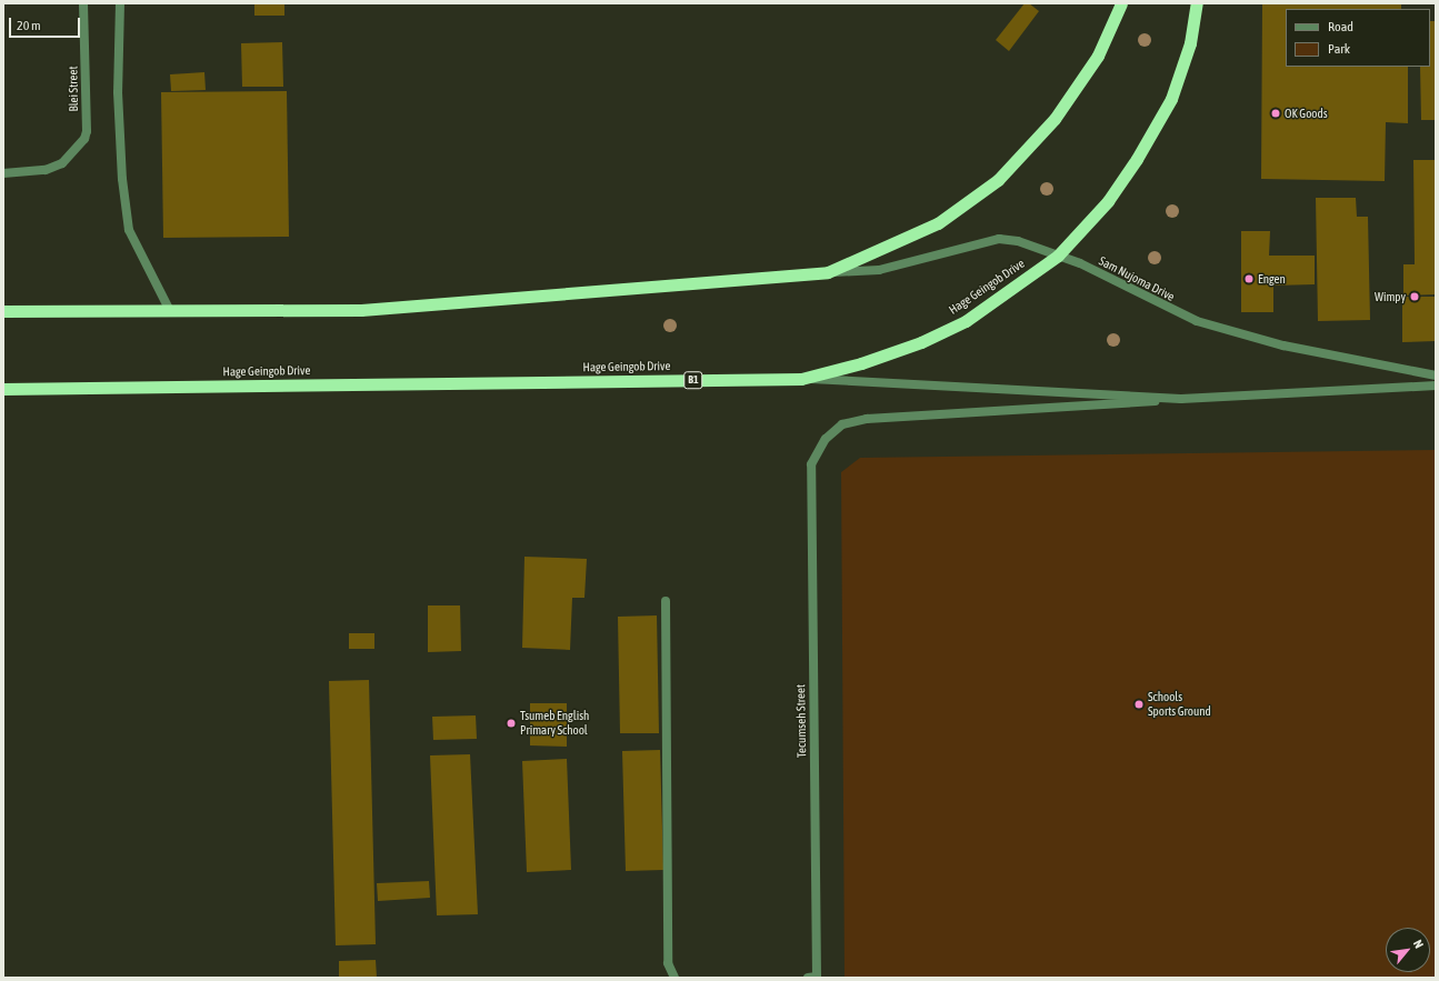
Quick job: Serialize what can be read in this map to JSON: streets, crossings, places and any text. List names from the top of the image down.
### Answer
{
  "streets": {
    "highway": ["Hage Geingob Drive", "B1"],
    "street": ["Blei Street", "Sam Nujoma Drive", "Tecumseh Street"]
  },
  "crossings": [
    ["Sam Nujoma Drive", "Hage Geingob Drive"]
  ],
  "places": [
    "OK Goods",
    "Engen",
    "Wimpy",
    "Schools Sports Ground",
    "Tsumeb English Primary School"
  ],
  "legend": ["Road", "Park"],
  "scale_bar": "20 m",
  "north": "top right"
}
